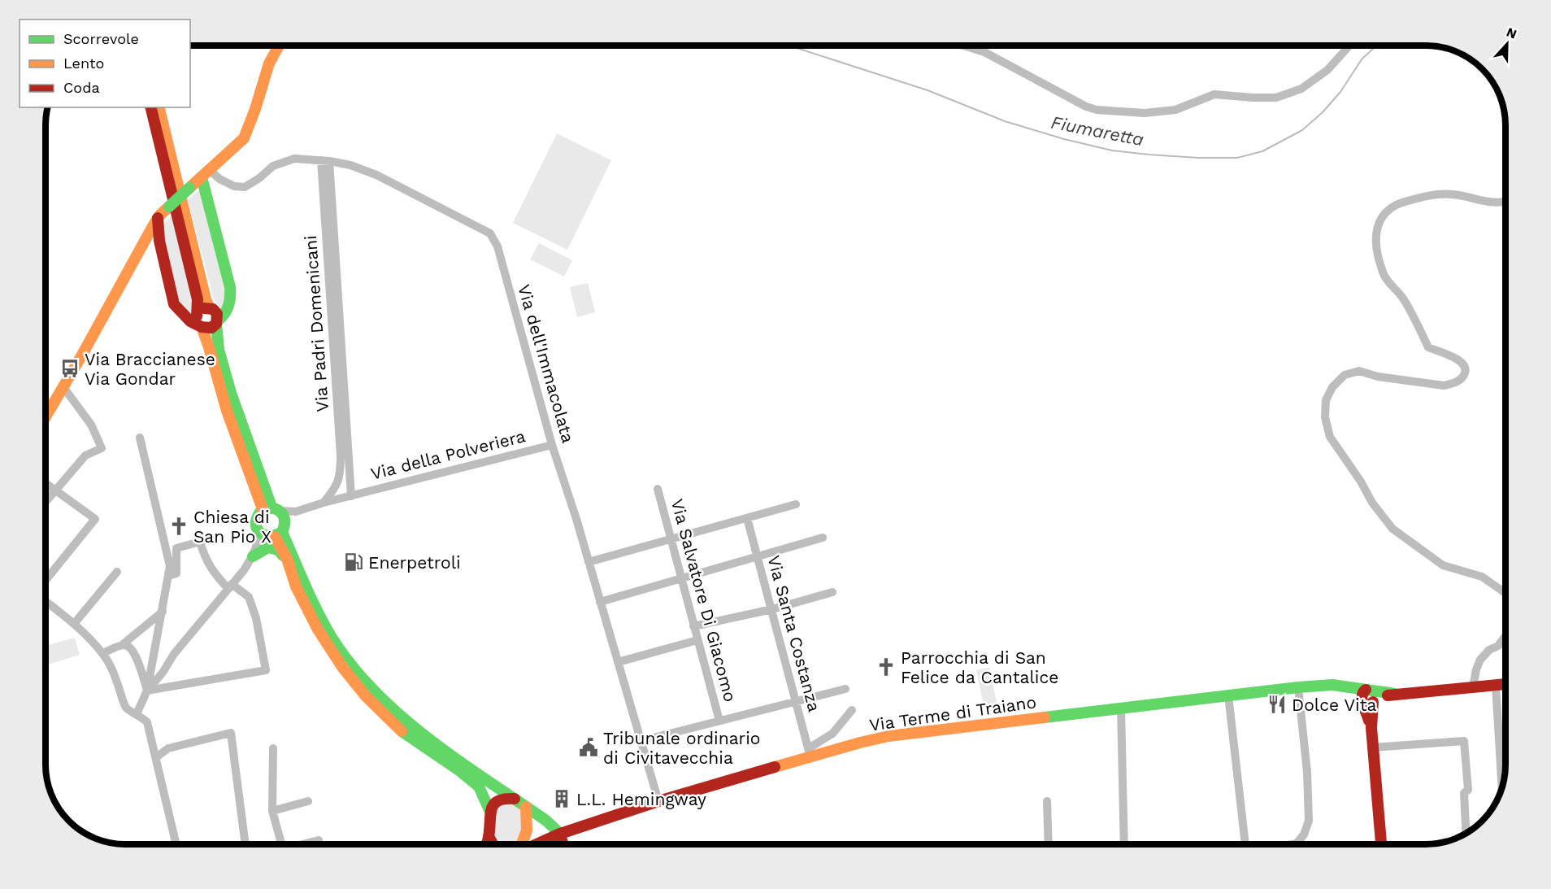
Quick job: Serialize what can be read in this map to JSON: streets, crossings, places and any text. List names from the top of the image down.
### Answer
{
  "streets": {
    "street": [
      "Via Padri Domenicani",
      "Via dell'Immacolata",
      "Via della Polveriera",
      "Via Salvatore Di Giacomo",
      "Via Santa Costanza",
      "Via Terme di Traiano"
    ]
  },
  "crossings": [
    ["Via Padri Domenicani", "Via dell'Immacolata"],
    ["Via Padri Domenicani", "Via della Polveriera"],
    ["Via dell'Immacolata", "Via della Polveriera"],
    ["Via dell'Immacolata", "Via Terme di Traiano"],
    ["Via Santa Costanza", "Via Terme di Traiano"]
  ],
  "water": ["Fiumaretta"],
  "places": {
    "bus stop": ["Via Braccianese Via Gondar"],
    "church": ["Chiesa di San Pio X", "Parrocchia di San Felice da Cantalice"],
    "fuel station": ["Enerpetroli"],
    "restaurant": ["Dolce Vita"],
    "public building": ["Tribunale ordinario di Civitavecchia"],
    "building": ["L.L. Hemingway"]
  },
  "legend": ["Scorrevole", "Lento", "Coda"],
  "north": "top"
}
